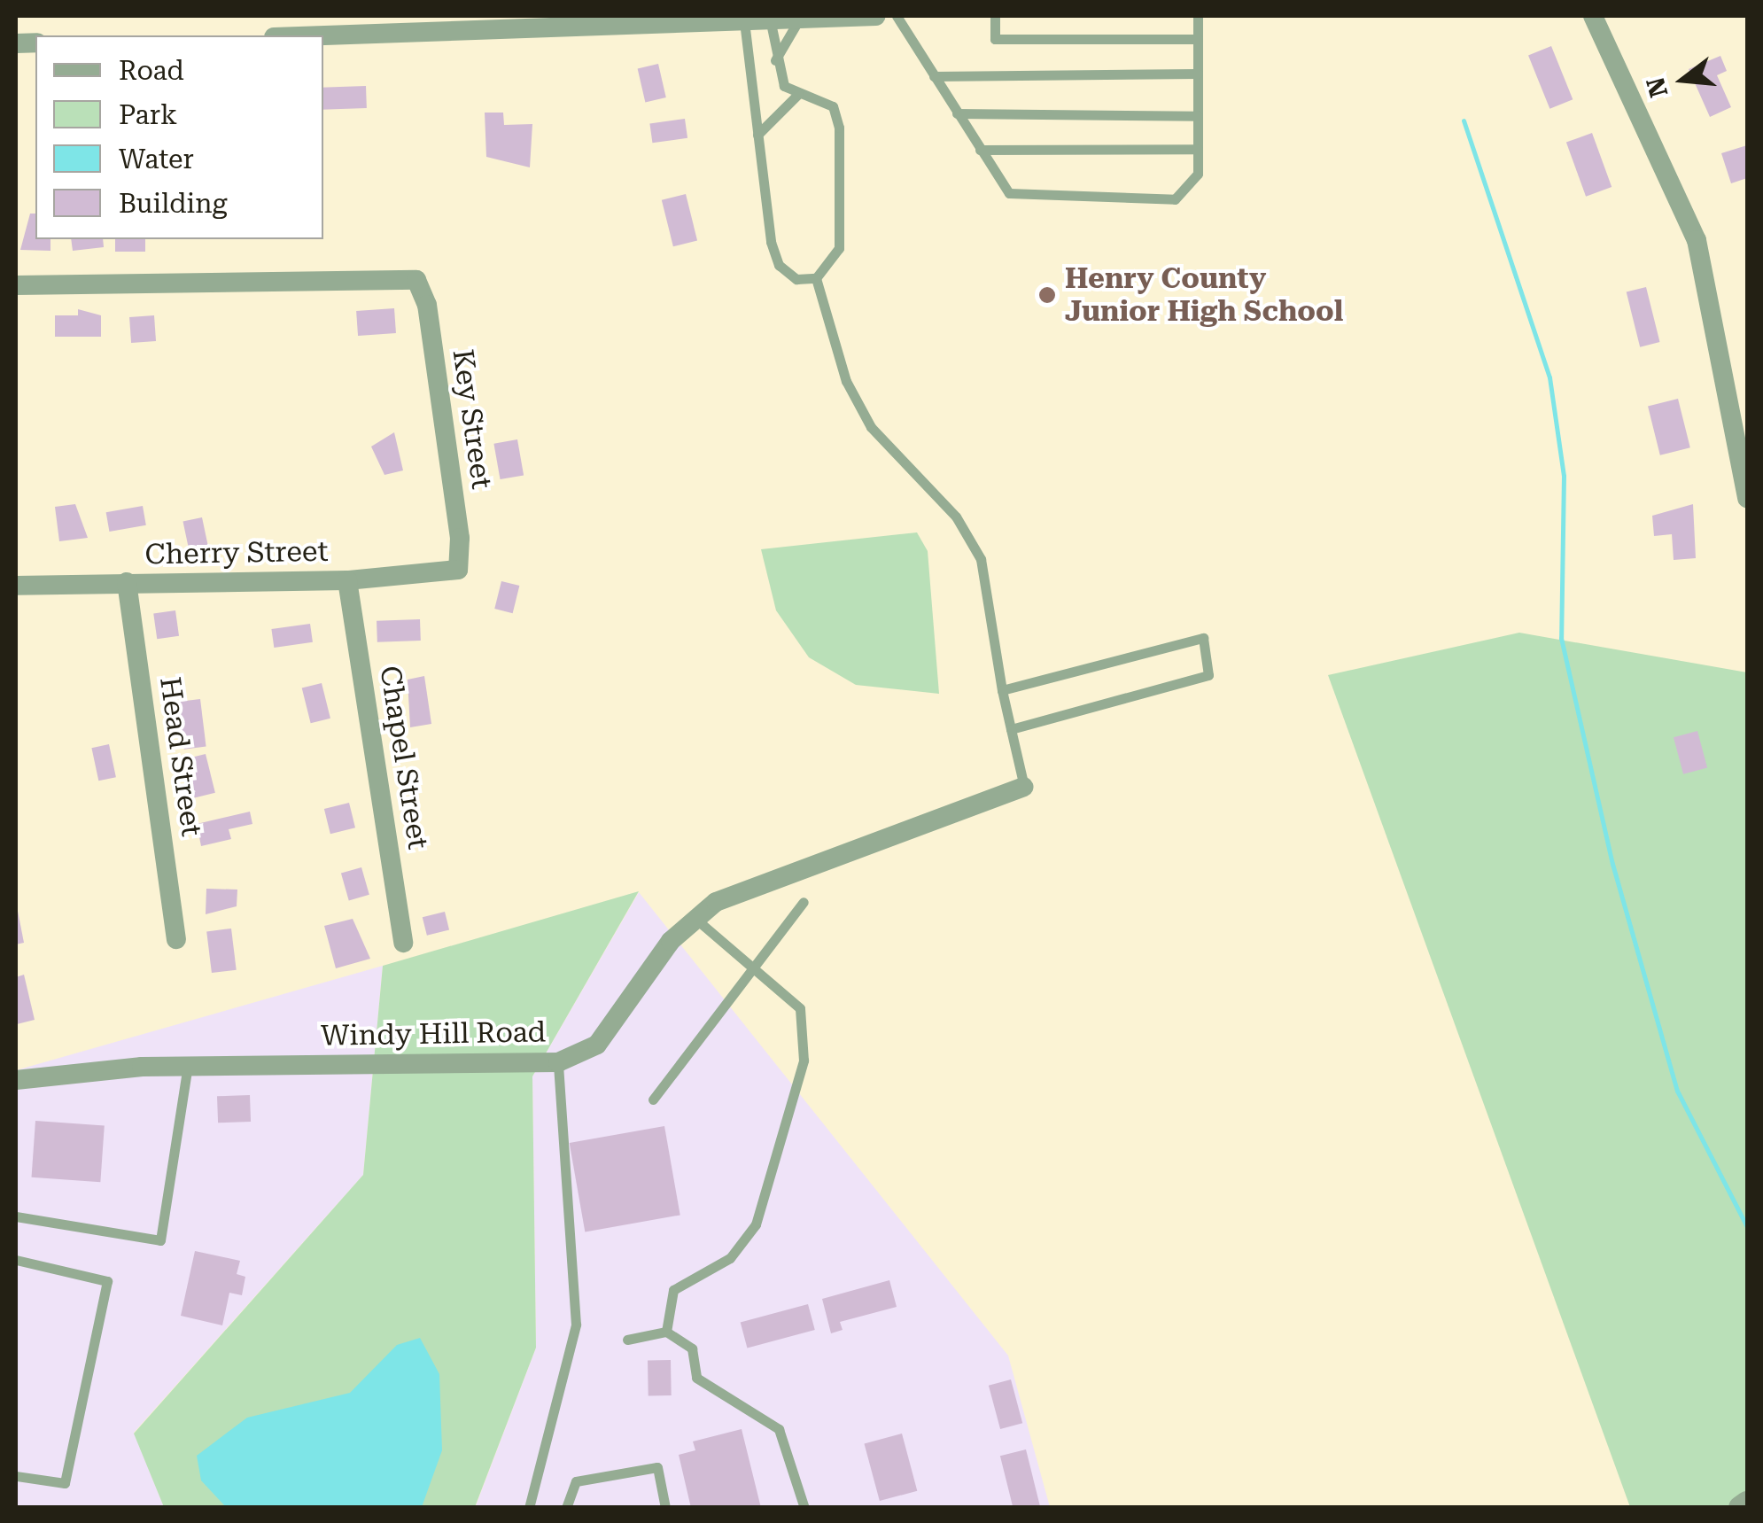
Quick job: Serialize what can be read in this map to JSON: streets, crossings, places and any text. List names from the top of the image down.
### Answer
{
  "streets": {
    "street": [
      "Key Street",
      "Cherry Street",
      "Head Street",
      "Chapel Street",
      "Windy Hill Road"
    ]
  },
  "crossings": [
    ["Key Street", "Cherry Street"],
    ["Cherry Street", "Head Street"],
    ["Cherry Street", "Chapel Street"]
  ],
  "places": ["Henry County Junior High School"],
  "legend": [
    "Road",
    "Park",
    "Water",
    "Building"
  ],
  "north": "left"
}
